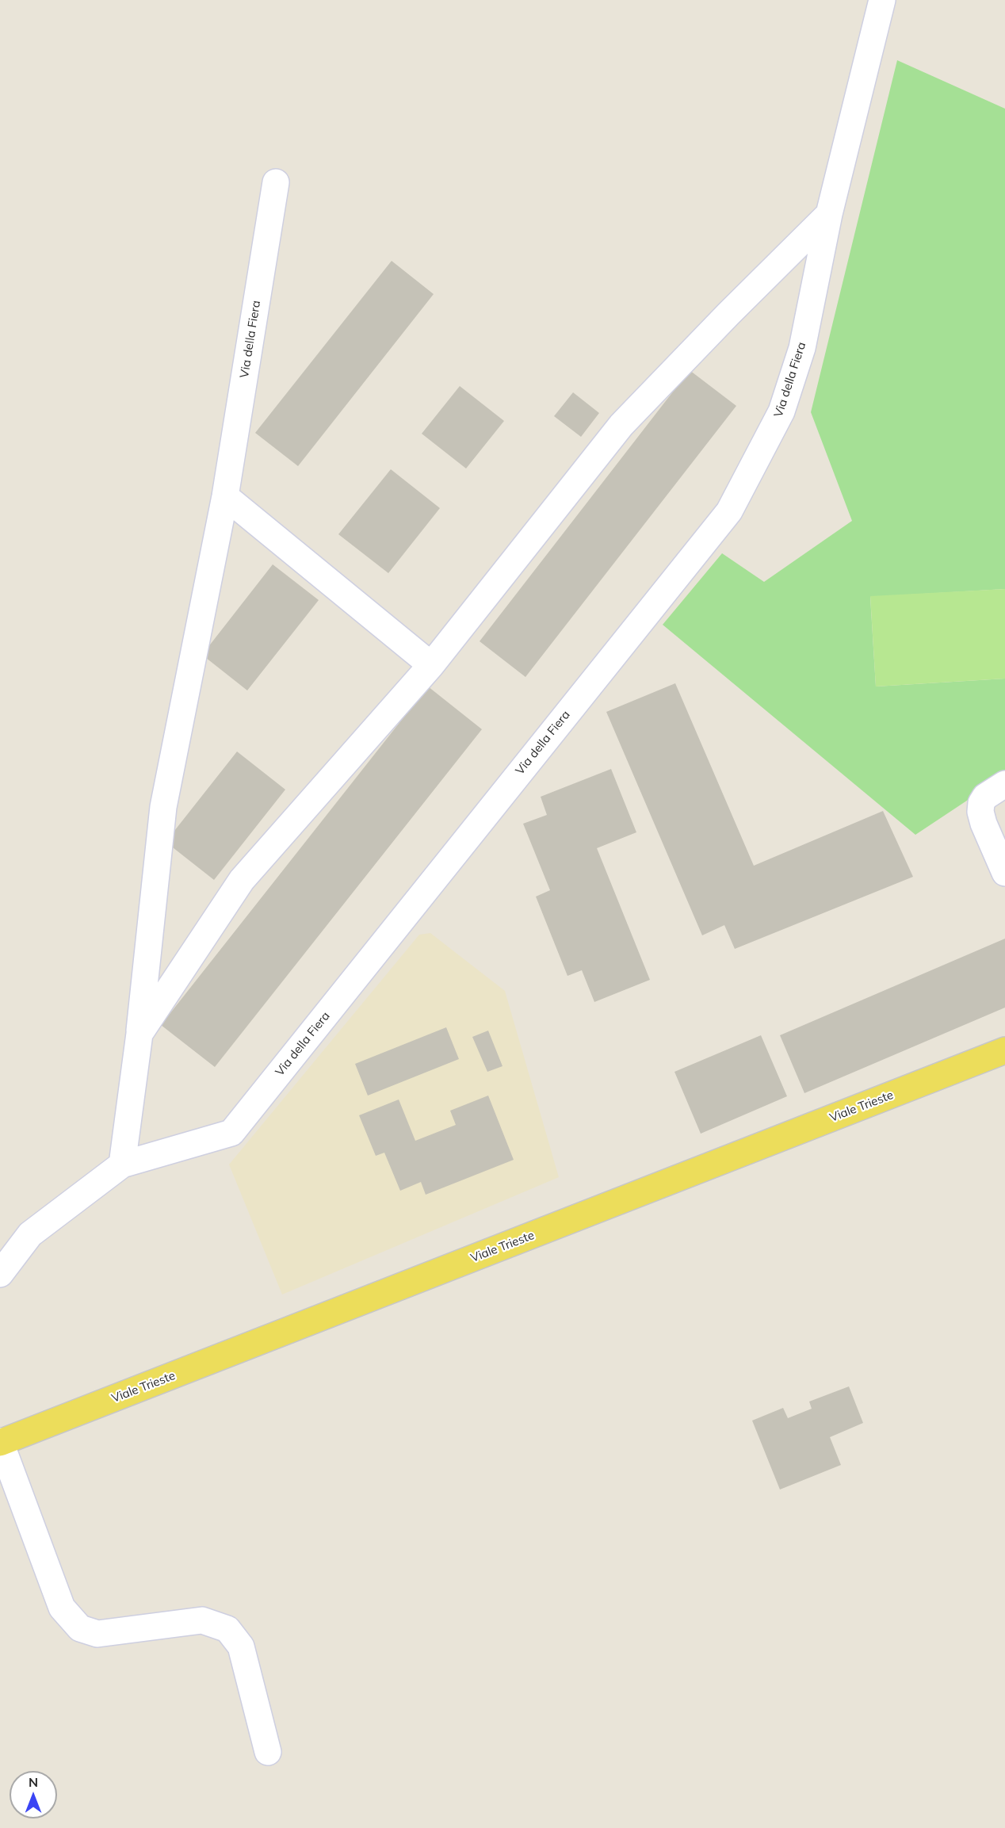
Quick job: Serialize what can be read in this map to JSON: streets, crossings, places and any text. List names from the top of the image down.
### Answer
{
  "streets": {
    "main road": ["Viale Trieste"],
    "street": ["Via della Fiera"]
  },
  "north": "top"
}
